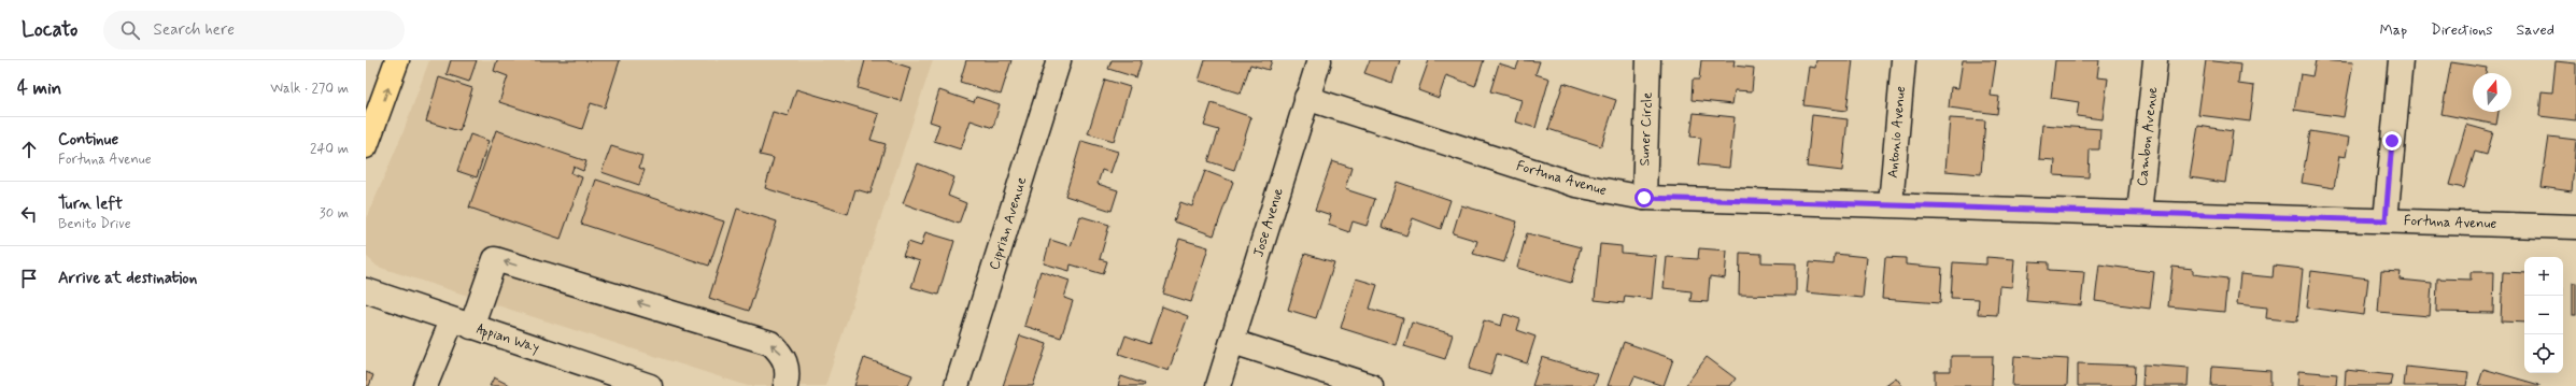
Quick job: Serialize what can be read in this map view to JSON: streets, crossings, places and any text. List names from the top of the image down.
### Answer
{
  "streets": {
    "street": [
      "Suner Circle",
      "Antonio Avenue",
      "Cambon Avenue",
      "Fortuna Avenue",
      "Jose Avenue",
      "Ciprian Avenue",
      "Appian Way"
    ]
  },
  "crossings": [
    ["Suner Circle", "Fortuna Avenue"],
    ["Antonio Avenue", "Fortuna Avenue"],
    ["Cambon Avenue", "Fortuna Avenue"],
    ["Fortuna Avenue", "Jose Avenue"]
  ],
  "north": "top",
  "page": {
    "header": "Locato",
    "search": "Search here",
    "nav": ["Map", "Directions", "Saved"],
    "heading": ["4 min", "Walk · 270 m"],
    "list": [
      ["Continue", "Fortuna Avenue", "240 m"],
      ["Turn left", "Benito Drive", "30 m"],
      "Arrive at destination"
    ],
    "map_buttons": ["+", "−"]
  }
}
